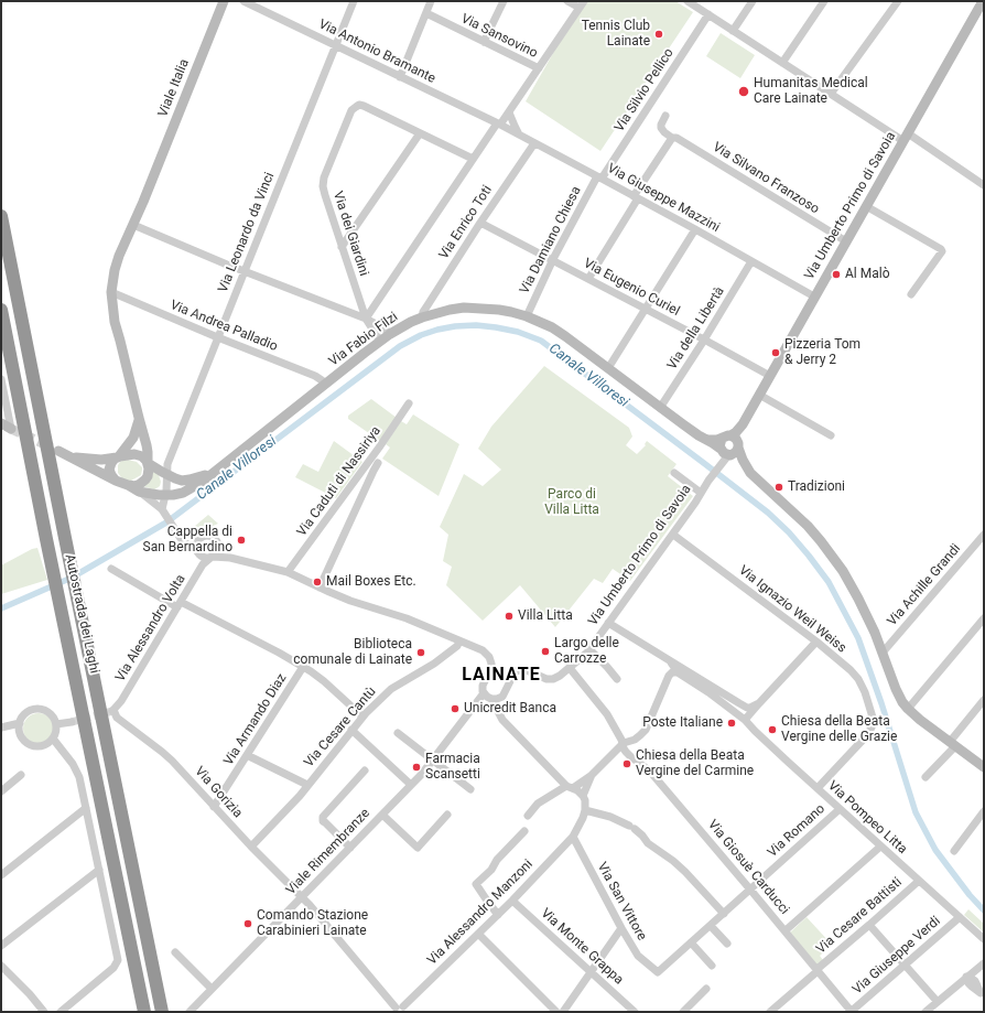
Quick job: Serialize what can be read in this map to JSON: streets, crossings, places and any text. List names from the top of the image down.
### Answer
{
  "streets": {
    "highway": ["Autostrada dei Laghi"],
    "street": [
      "Via Sansovino",
      "Via Antonio Bramante",
      "Viale Italia",
      "Via Silvio Pellico",
      "Via Silvano Franzoso",
      "Via Giuseppe Mazzini",
      "Via Umberto Primo di Savoia",
      "Via Enrico Toti",
      "Via Leonardo da Vinci",
      "Via dei Giardini",
      "Via Damiano Chiesa",
      "Via Eugenio Curiel",
      "Via Andrea Palladio",
      "Via della Libertà",
      "Via Fabio Filzi",
      "Via Caduti di Nassiriya",
      "Via Achille Grandi",
      "Via Ignazio Weil Weiss",
      "Via Alessandro Volta",
      "Via Armando Diaz",
      "Via Cesare Cantù",
      "Via Gorizia",
      "Via Pompeo Litta",
      "Via Romano",
      "Viale Rimembranze",
      "Via Giosuè Carducci",
      "Via San Vittore",
      "Via Alessandro Manzoni",
      "Via Cesare Battisti",
      "Via Monte Grappa",
      "Via Giuseppe Verdi"
    ]
  },
  "crossings": [
    ["Via Antonio Bramante", "Via Giuseppe Mazzini"],
    ["Via Antonio Bramante", "Via Leonardo da Vinci"],
    ["Viale Italia", "Via Andrea Palladio"],
    ["Viale Italia", "Via Fabio Filzi"],
    ["Via Silvio Pellico", "Via Giuseppe Mazzini"],
    ["Via Silvio Pellico", "Via Damiano Chiesa"],
    ["Via Silvano Franzoso", "Via Umberto Primo di Savoia"],
    ["Via Giuseppe Mazzini", "Via Umberto Primo di Savoia"],
    ["Via Giuseppe Mazzini", "Via Enrico Toti"],
    ["Via Giuseppe Mazzini", "Via Damiano Chiesa"],
    ["Via Giuseppe Mazzini", "Via della Libertà"],
    ["Via Umberto Primo di Savoia", "Via Eugenio Curiel"],
    ["Via Umberto Primo di Savoia", "Via Fabio Filzi"],
    ["Via Umberto Primo di Savoia", "Via Ignazio Weil Weiss"],
    ["Via Umberto Primo di Savoia", "Via Pompeo Litta"],
    ["Via Umberto Primo di Savoia", "Viale Rimembranze"],
    ["Via Umberto Primo di Savoia", "Via Giosuè Carducci"],
    ["Via Enrico Toti", "Via Eugenio Curiel"],
    ["Via Enrico Toti", "Via Fabio Filzi"],
    ["Via Leonardo da Vinci", "Via Andrea Palladio"],
    ["Via Leonardo da Vinci", "Via Fabio Filzi"],
    ["Via dei Giardini", "Via Fabio Filzi"],
    ["Via Damiano Chiesa", "Via Eugenio Curiel"],
    ["Via Damiano Chiesa", "Via Fabio Filzi"],
    ["Via Eugenio Curiel", "Via della Libertà"],
    ["Via Andrea Palladio", "Via Fabio Filzi"],
    ["Via della Libertà", "Via Fabio Filzi"],
    ["Via Ignazio Weil Weiss", "Via Pompeo Litta"],
    ["Via Alessandro Volta", "Via Gorizia"],
    ["Via Armando Diaz", "Via Gorizia"],
    ["Via Cesare Cantù", "Via Gorizia"],
    ["Via Gorizia", "Viale Rimembranze"],
    ["Via Gorizia", "Via Alessandro Manzoni"],
    ["Via Pompeo Litta", "Via Romano"],
    ["Via Pompeo Litta", "Via Cesare Battisti"],
    ["Via Pompeo Litta", "Via Giuseppe Verdi"],
    ["Via Romano", "Via Giosuè Carducci"],
    ["Via Romano", "Via San Vittore"],
    ["Via Giosuè Carducci", "Via Cesare Battisti"],
    ["Via Giosuè Carducci", "Via Giuseppe Verdi"],
    ["Via San Vittore", "Via Alessandro Manzoni"],
    ["Via Alessandro Manzoni", "Via Monte Grappa"]
  ],
  "districts": ["LAINATE"],
  "water": ["Canale Villoresi"],
  "parks": ["Parco di Villa Litta"],
  "places": [
    "Tennis Club Lainate",
    "Humanitas Medical Care Lainate",
    "Al Malò",
    "Pizzeria Tom & Jerry 2",
    "Tradizioni",
    "Cappella di San Bernardino",
    "Mail Boxes Etc.",
    "Villa Litta",
    "Largo delle Carrozze",
    "Biblioteca comunale di Lainate",
    "Unicredit Banca",
    "Poste Italiane",
    "Chiesa della Beata Vergine delle Grazie",
    "Chiesa della Beata Vergine del Carmine",
    "Farmacia Scansetti",
    "Comando Stazione Carabinieri Lainate"
  ]
}
